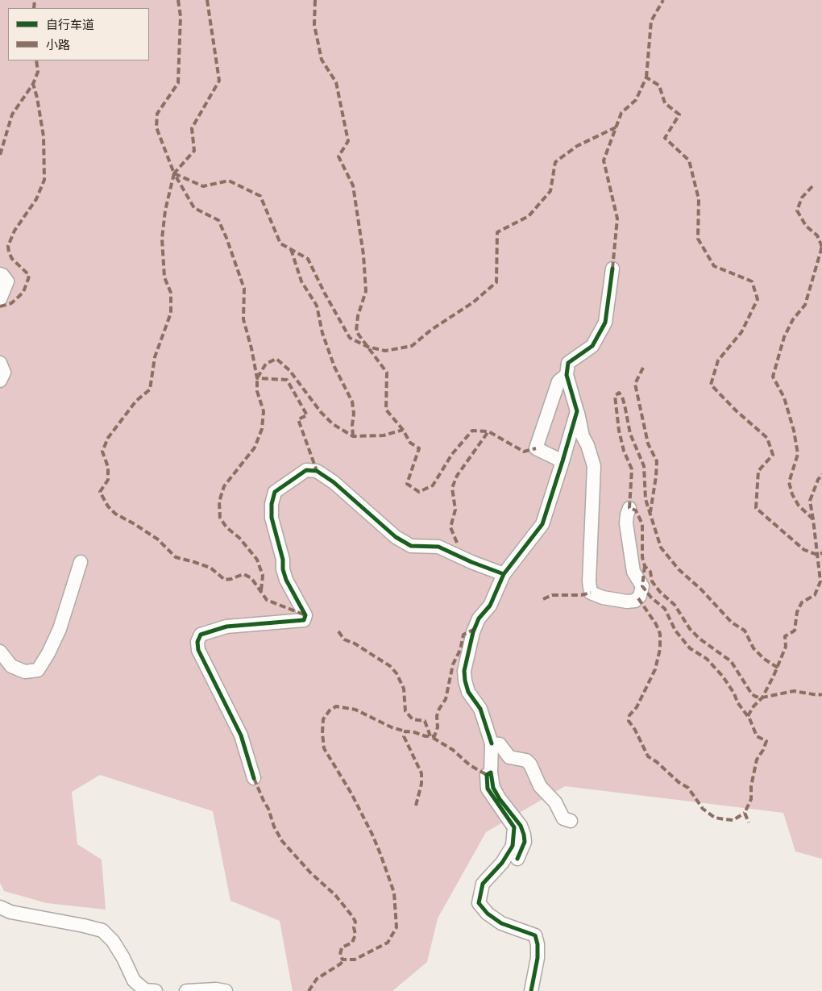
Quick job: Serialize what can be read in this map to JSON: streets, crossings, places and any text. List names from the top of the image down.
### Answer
{
  "legend": ["自行车道", "小路"]
}
